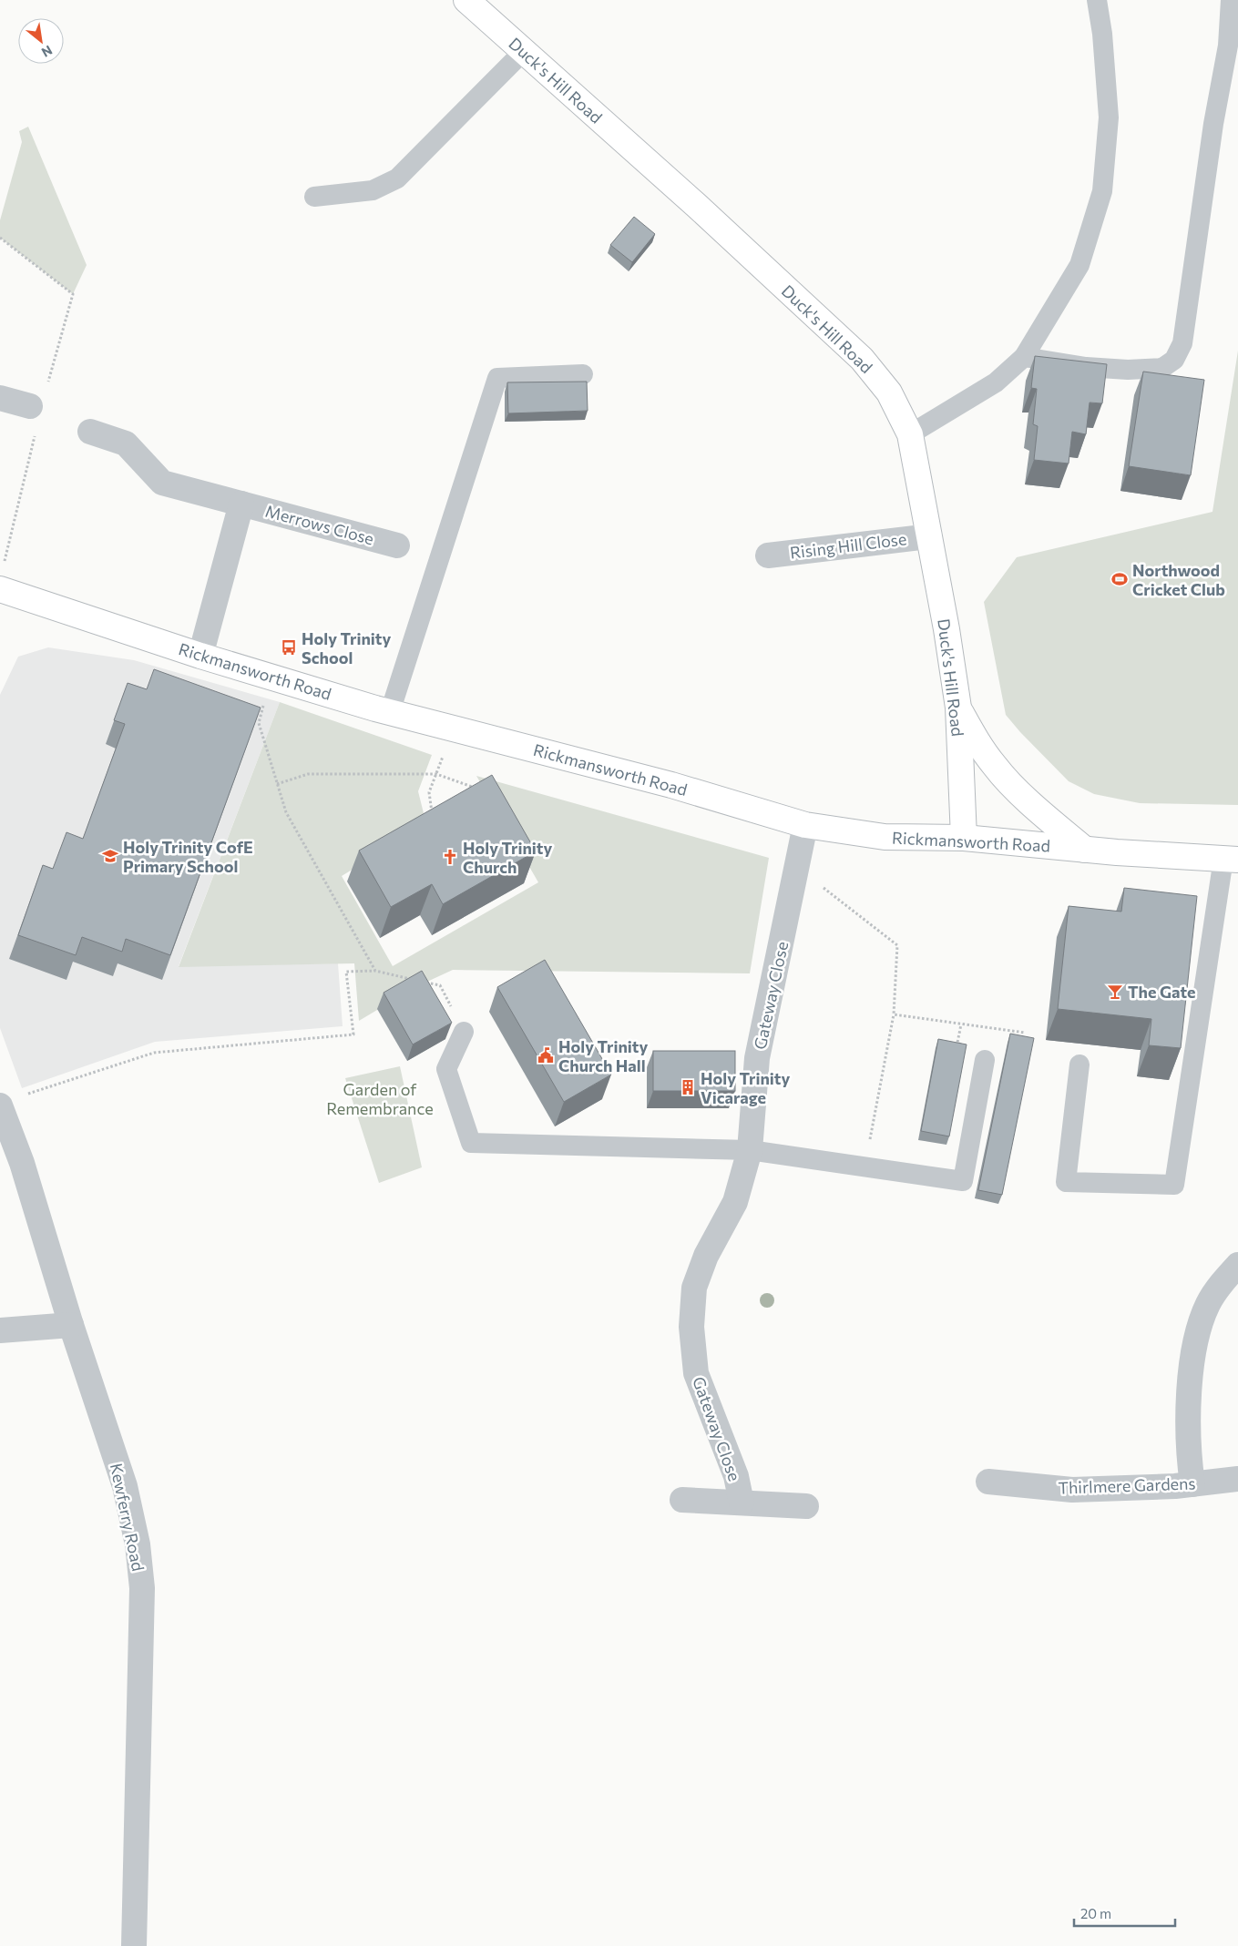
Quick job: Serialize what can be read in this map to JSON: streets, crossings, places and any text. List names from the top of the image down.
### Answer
{
  "streets": {
    "main road": ["Duck's Hill Road", "Rickmansworth Road"],
    "street": [
      "Merrows Close",
      "Rising Hill Close",
      "Gateway Close",
      "Thirlmere Gardens",
      "Kewferry Road"
    ]
  },
  "crossings": [
    ["Duck's Hill Road", "Rising Hill Close"],
    ["Duck's Hill Road", "Rickmansworth Road"],
    ["Rickmansworth Road", "Gateway Close"]
  ],
  "parks": ["Garden of Remembrance"],
  "places": {
    "sports": ["Northwood Cricket Club"],
    "bus stop": ["Holy Trinity School"],
    "school or university": ["Holy Trinity CofE Primary School"],
    "church": ["Holy Trinity Church"],
    "bar": ["The Gate"],
    "public building": ["Holy Trinity Church Hall"],
    "building": ["Holy Trinity Vicarage"]
  },
  "scale_bar": "20 m",
  "north": "bottom right"
}
